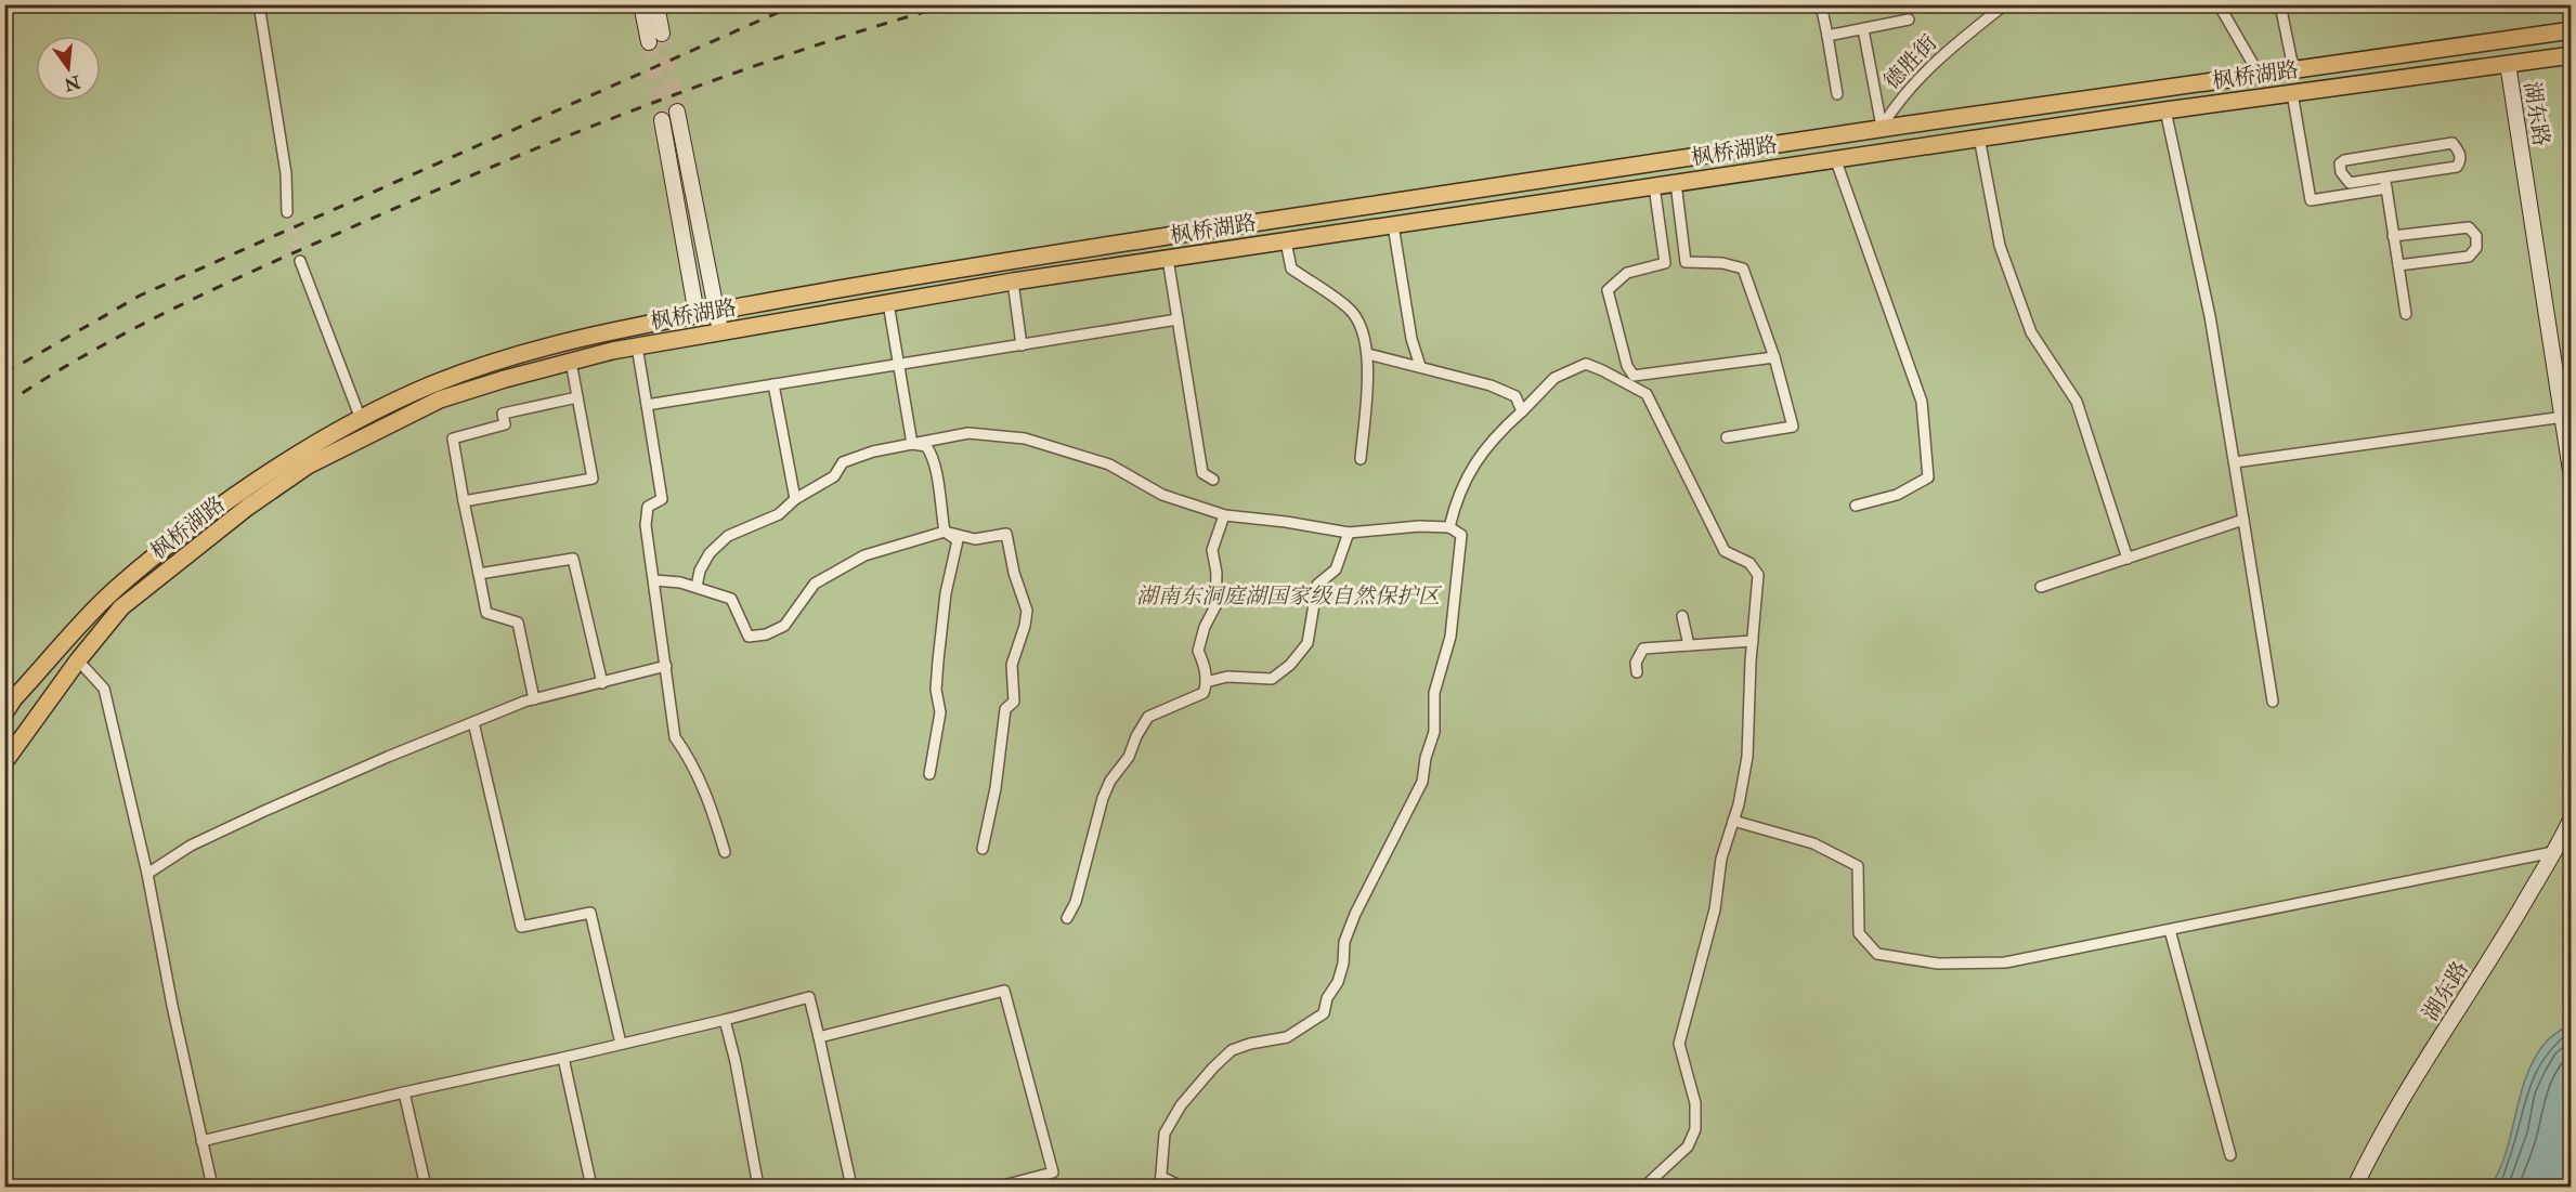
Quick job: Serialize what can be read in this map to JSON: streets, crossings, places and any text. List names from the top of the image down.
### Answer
{
  "streets": {
    "main road": ["枫桥湖路"],
    "street": ["德胜街", "湖东路"]
  },
  "crossings": [
    ["德胜街", "枫桥湖路"],
    ["枫桥湖路", "湖东路"]
  ],
  "parks": ["湖南东洞庭湖国家级自然保护区"],
  "north": "bottom"
}
